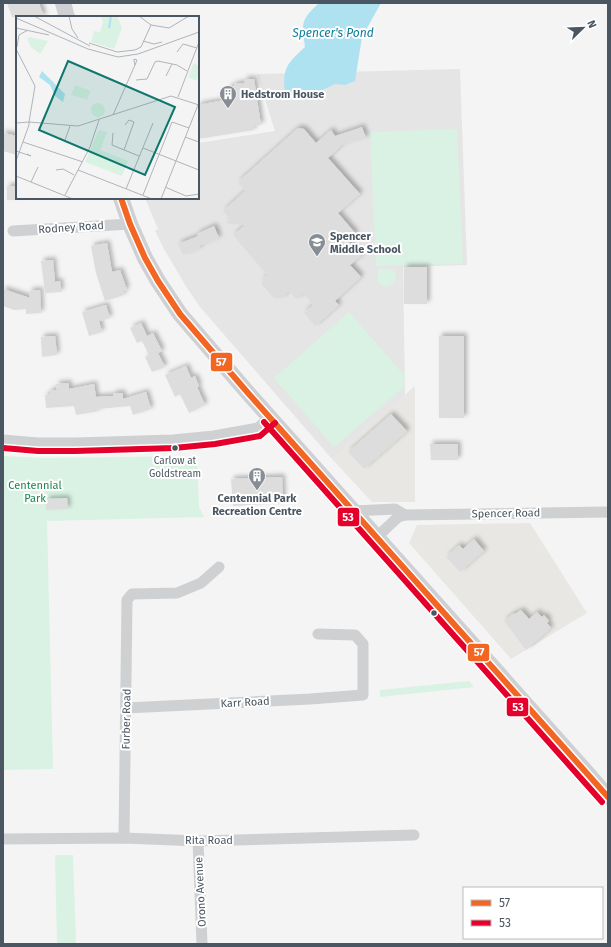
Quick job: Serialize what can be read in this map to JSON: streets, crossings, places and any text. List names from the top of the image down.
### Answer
{
  "streets": {
    "street": [
      "Rodney Road",
      "Spencer Road",
      "Karr Road",
      "Furber Road",
      "Rita Road",
      "Orono Avenue"
    ]
  },
  "crossings": [
    ["Karr Road", "Furber Road"],
    ["Furber Road", "Rita Road"],
    ["Rita Road", "Orono Avenue"]
  ],
  "water": ["Spencer's Pond"],
  "parks": ["Centennial Park"],
  "places": {
    "building": ["Hedstrom House", "Centennial Park Recreation Centre"],
    "school or university": ["Spencer Middle School"],
    "other": ["Carlow at Goldstream"]
  },
  "lines": ["transit line 57", "transit line 53"],
  "legend": ["57", "53"],
  "north": "top right"
}
